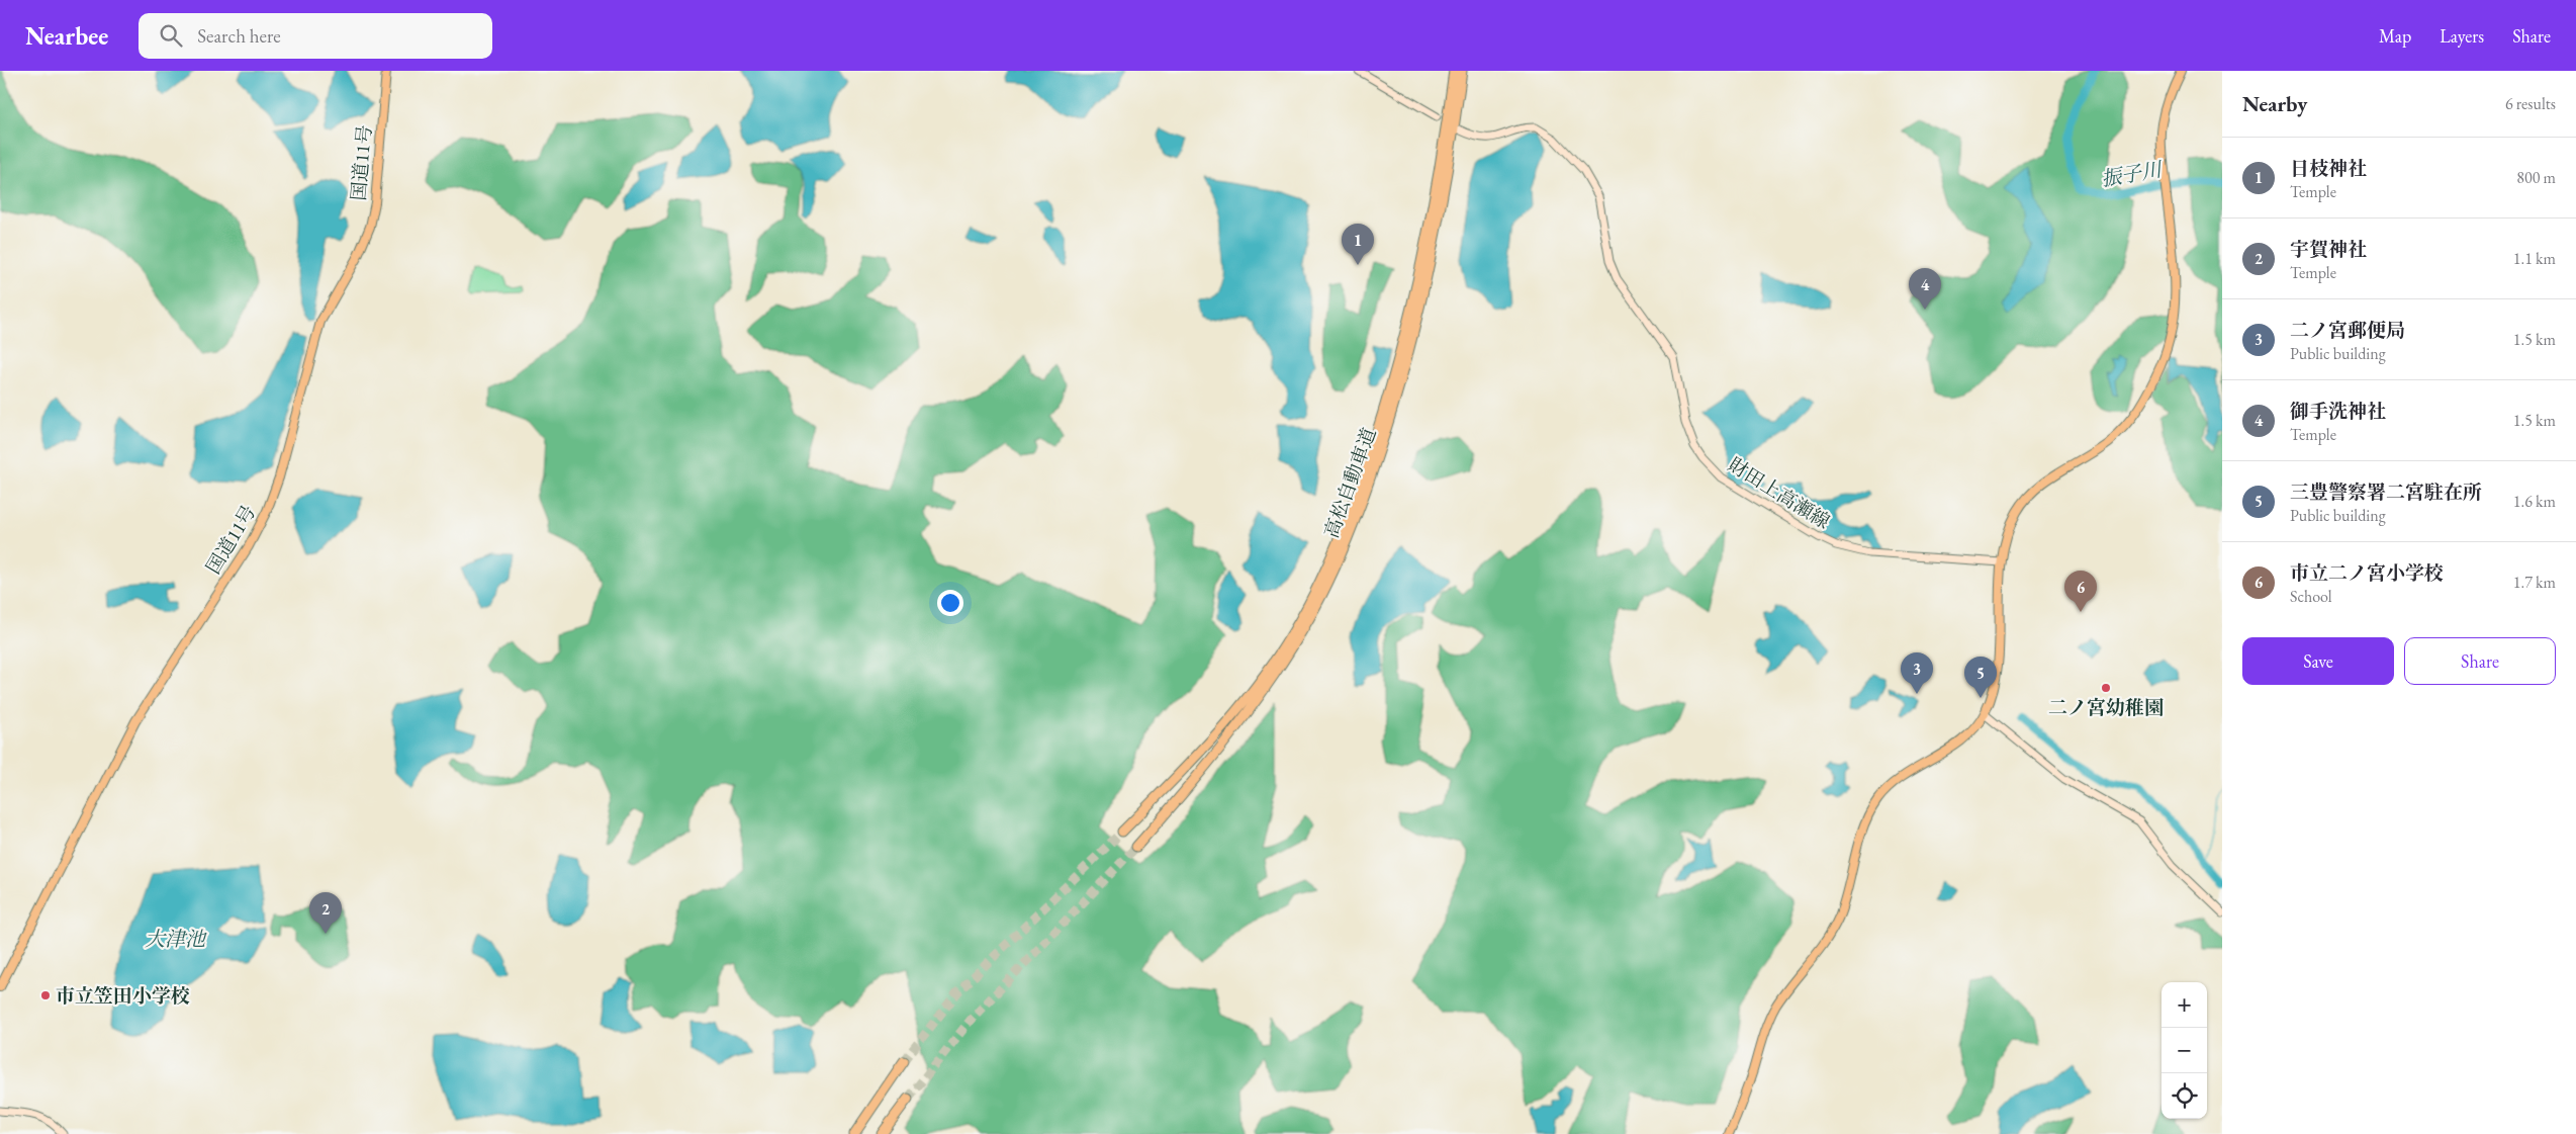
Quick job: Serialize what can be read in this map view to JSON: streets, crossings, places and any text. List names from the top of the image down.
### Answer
{
  "streets": {
    "highway": ["高松自動車道"],
    "main road": ["国道11号", "財田上高瀬線"]
  },
  "water": ["振子川", "大津池"],
  "places": ["二ノ宮幼稚園", "市立笠田小学校"],
  "page": {
    "header": "Nearbee",
    "search": "Search here",
    "nav": ["Map", "Layers", "Share"],
    "heading": ["Nearby", "6 results"],
    "list": [
      {
        "mark": "1",
        "name": "日枝神社",
        "note": "Temple",
        "value": "800 m"
      },
      {
        "mark": "2",
        "name": "宇賀神社",
        "note": "Temple",
        "value": "1.1 km"
      },
      {
        "mark": "3",
        "name": "二ノ宮郵便局",
        "note": "Public building",
        "value": "1.5 km"
      },
      {
        "mark": "4",
        "name": "御手洗神社",
        "note": "Temple",
        "value": "1.5 km"
      },
      {
        "mark": "5",
        "name": "三豊警察署二宮駐在所",
        "note": "Public building",
        "value": "1.6 km"
      },
      {
        "mark": "6",
        "name": "市立二ノ宮小学校",
        "note": "School",
        "value": "1.7 km"
      }
    ],
    "pins": [
      "1",
      "4",
      "6",
      "3",
      "5",
      "2"
    ],
    "buttons": ["Save", "Share"],
    "map_buttons": ["+", "−"]
  }
}
